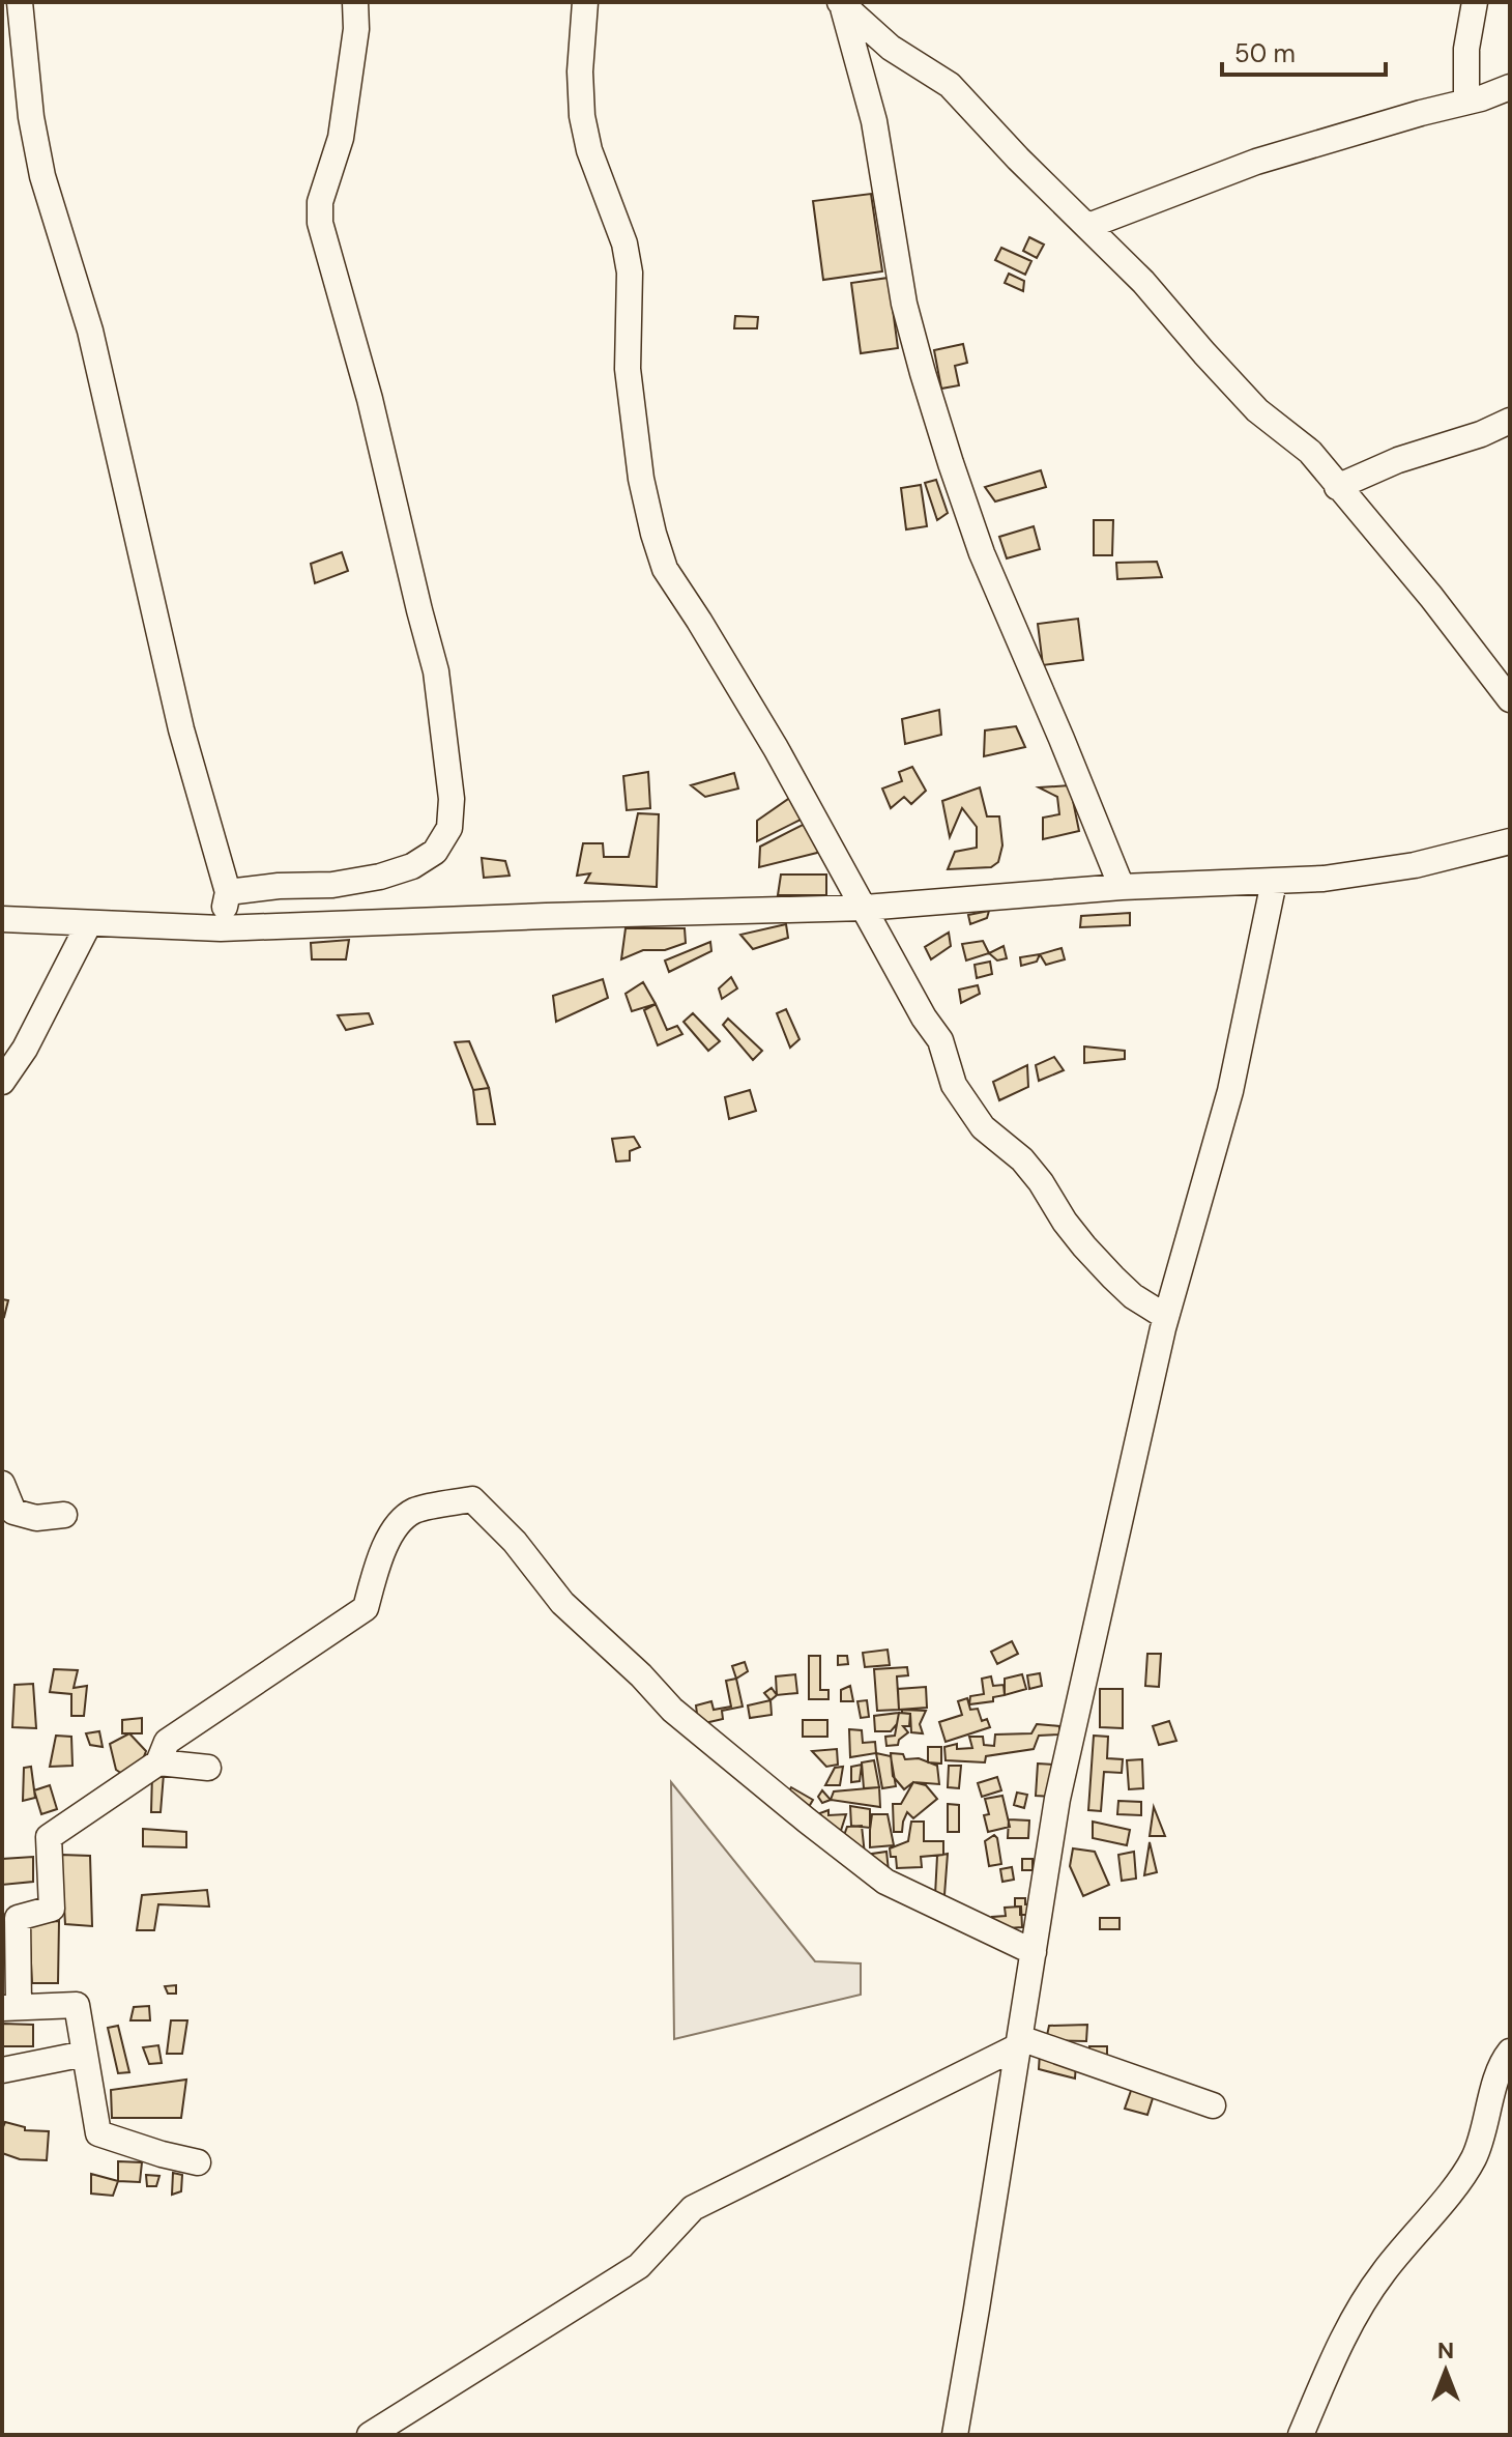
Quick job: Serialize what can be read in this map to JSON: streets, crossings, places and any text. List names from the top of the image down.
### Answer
{
  "scale_bar": "50 m",
  "north": "top"
}
